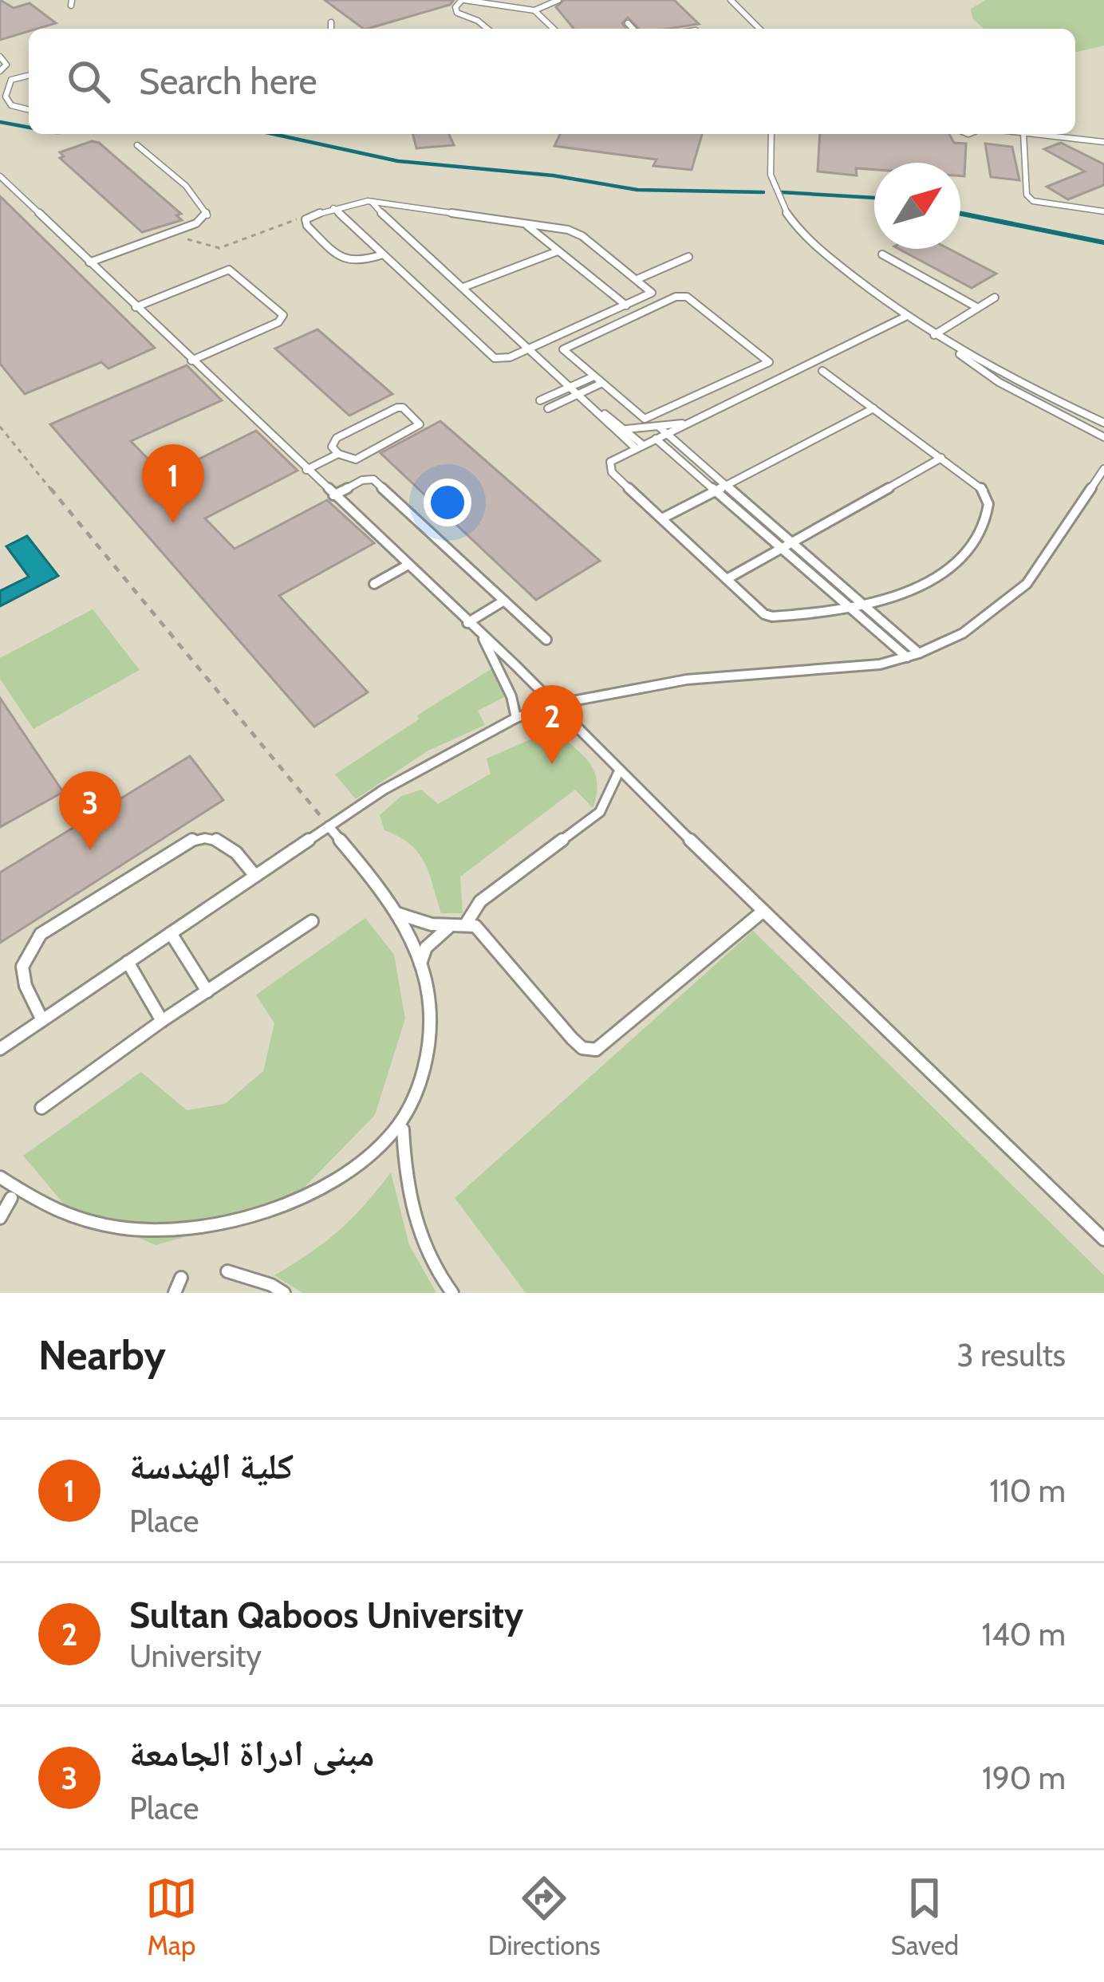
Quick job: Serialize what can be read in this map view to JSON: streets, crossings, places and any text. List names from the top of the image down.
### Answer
{
  "north": "top right",
  "page": {
    "search": "Search here",
    "pins": ["1", "2", "3"],
    "heading": ["Nearby", "3 results"],
    "list": [
      {
        "mark": "1",
        "name": "كلية الهندسة",
        "note": "Place",
        "value": "110 m"
      },
      {
        "mark": "2",
        "name": "Sultan Qaboos University",
        "note": "University",
        "value": "140 m"
      },
      {
        "mark": "3",
        "name": "مبنى ادراة الجامعة",
        "note": "Place",
        "value": "190 m"
      }
    ],
    "nav": ["Map", "Directions", "Saved"]
  }
}
